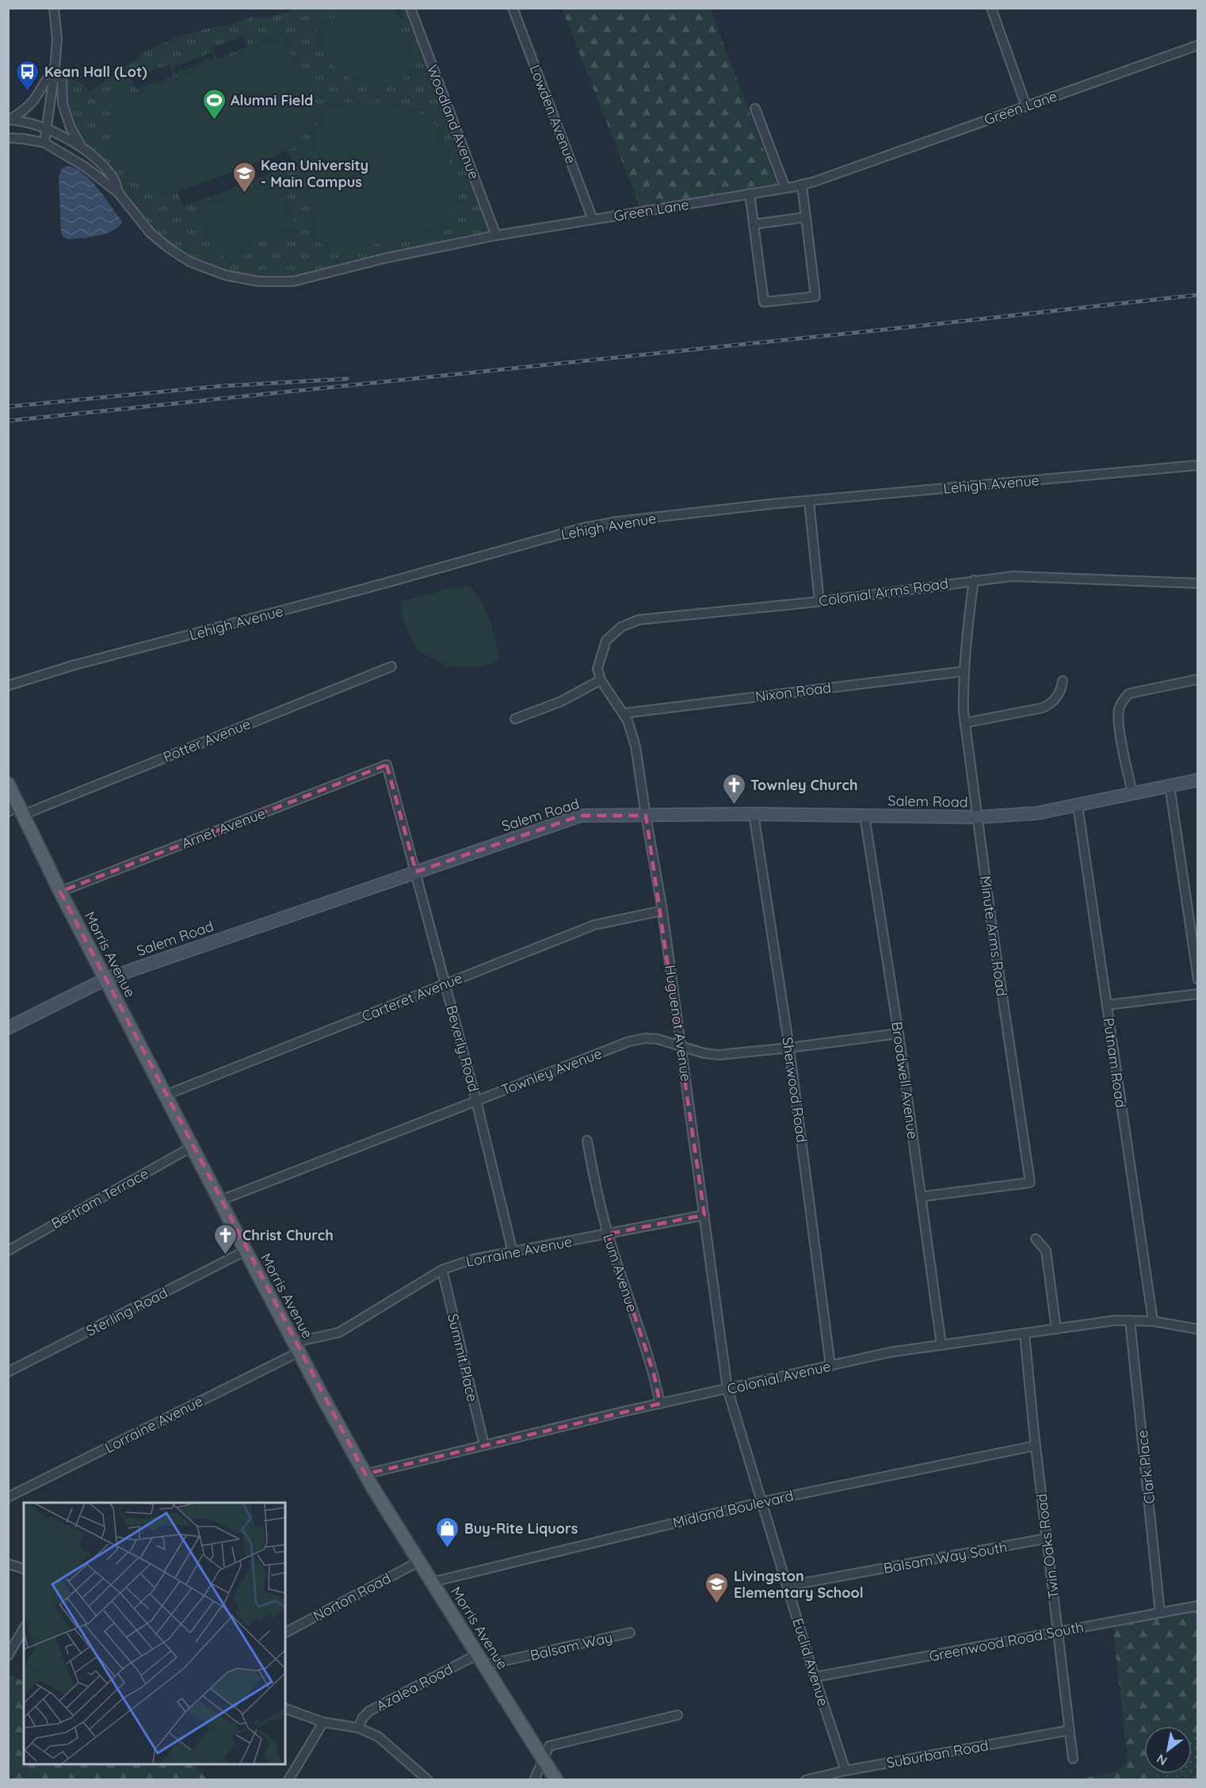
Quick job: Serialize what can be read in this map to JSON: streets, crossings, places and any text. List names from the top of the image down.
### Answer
{
  "streets": {
    "main road": ["Morris Avenue"],
    "street": [
      "Green Lane",
      "Lowden Avenue",
      "Woodland Avenue",
      "Lehigh Avenue",
      "Colonial Arms Road",
      "Nixon Road",
      "Potter Avenue",
      "Salem Road",
      "Arnet Avenue",
      "Minute Arms Road",
      "Carteret Avenue",
      "Huguenot Avenue",
      "Beverly Road",
      "Putnam Road",
      "Townley Avenue",
      "Broadwell Avenue",
      "Sherwood Road",
      "Bertram Terrace",
      "Lorraine Avenue",
      "Lum Avenue",
      "Sterling Road",
      "Summit Place",
      "Colonial Avenue",
      "Clark Place",
      "Midland Boulevard",
      "Twin Oaks Road",
      "Balsam Way South",
      "Norton Road",
      "Greenwood Road South",
      "Balsam Way",
      "Euclid Avenue",
      "Azalea Road",
      "Suburban Road"
    ]
  },
  "crossings": [
    ["Green Lane", "Lowden Avenue"],
    ["Green Lane", "Woodland Avenue"],
    ["Colonial Arms Road", "Minute Arms Road"],
    ["Colonial Arms Road", "Huguenot Avenue"],
    ["Nixon Road", "Minute Arms Road"],
    ["Nixon Road", "Huguenot Avenue"],
    ["Potter Avenue", "Morris Avenue"],
    ["Salem Road", "Minute Arms Road"],
    ["Salem Road", "Morris Avenue"],
    ["Salem Road", "Huguenot Avenue"],
    ["Salem Road", "Beverly Road"],
    ["Salem Road", "Putnam Road"],
    ["Salem Road", "Broadwell Avenue"],
    ["Salem Road", "Sherwood Road"],
    ["Arnet Avenue", "Morris Avenue"],
    ["Arnet Avenue", "Beverly Road"],
    ["Minute Arms Road", "Broadwell Avenue"],
    ["Morris Avenue", "Carteret Avenue"],
    ["Morris Avenue", "Townley Avenue"],
    ["Morris Avenue", "Bertram Terrace"],
    ["Morris Avenue", "Lorraine Avenue"],
    ["Morris Avenue", "Sterling Road"],
    ["Morris Avenue", "Colonial Avenue"],
    ["Morris Avenue", "Midland Boulevard"],
    ["Morris Avenue", "Norton Road"],
    ["Morris Avenue", "Balsam Way"],
    ["Morris Avenue", "Azalea Road"],
    ["Carteret Avenue", "Huguenot Avenue"],
    ["Carteret Avenue", "Beverly Road"],
    ["Huguenot Avenue", "Townley Avenue"],
    ["Huguenot Avenue", "Lorraine Avenue"],
    ["Huguenot Avenue", "Colonial Avenue"],
    ["Huguenot Avenue", "Euclid Avenue"],
    ["Beverly Road", "Townley Avenue"],
    ["Beverly Road", "Lorraine Avenue"],
    ["Putnam Road", "Colonial Avenue"],
    ["Townley Avenue", "Broadwell Avenue"],
    ["Townley Avenue", "Sherwood Road"],
    ["Broadwell Avenue", "Colonial Avenue"],
    ["Sherwood Road", "Colonial Avenue"],
    ["Lorraine Avenue", "Lum Avenue"],
    ["Lorraine Avenue", "Summit Place"],
    ["Lum Avenue", "Colonial Avenue"],
    ["Summit Place", "Colonial Avenue"],
    ["Colonial Avenue", "Clark Place"],
    ["Colonial Avenue", "Twin Oaks Road"],
    ["Colonial Avenue", "Euclid Avenue"],
    ["Clark Place", "Greenwood Road South"],
    ["Midland Boulevard", "Twin Oaks Road"],
    ["Midland Boulevard", "Euclid Avenue"],
    ["Twin Oaks Road", "Balsam Way South"],
    ["Twin Oaks Road", "Greenwood Road South"],
    ["Twin Oaks Road", "Suburban Road"],
    ["Balsam Way South", "Euclid Avenue"],
    ["Greenwood Road South", "Euclid Avenue"],
    ["Euclid Avenue", "Suburban Road"]
  ],
  "places": {
    "bus stop": ["Kean Hall (Lot)"],
    "sports": ["Alumni Field"],
    "school or university": ["Kean University - Main Campus", "Livingston Elementary School"],
    "church": ["Townley Church", "Christ Church"],
    "shop": ["Buy-Rite Liquors"]
  },
  "north": "bottom left"
}
